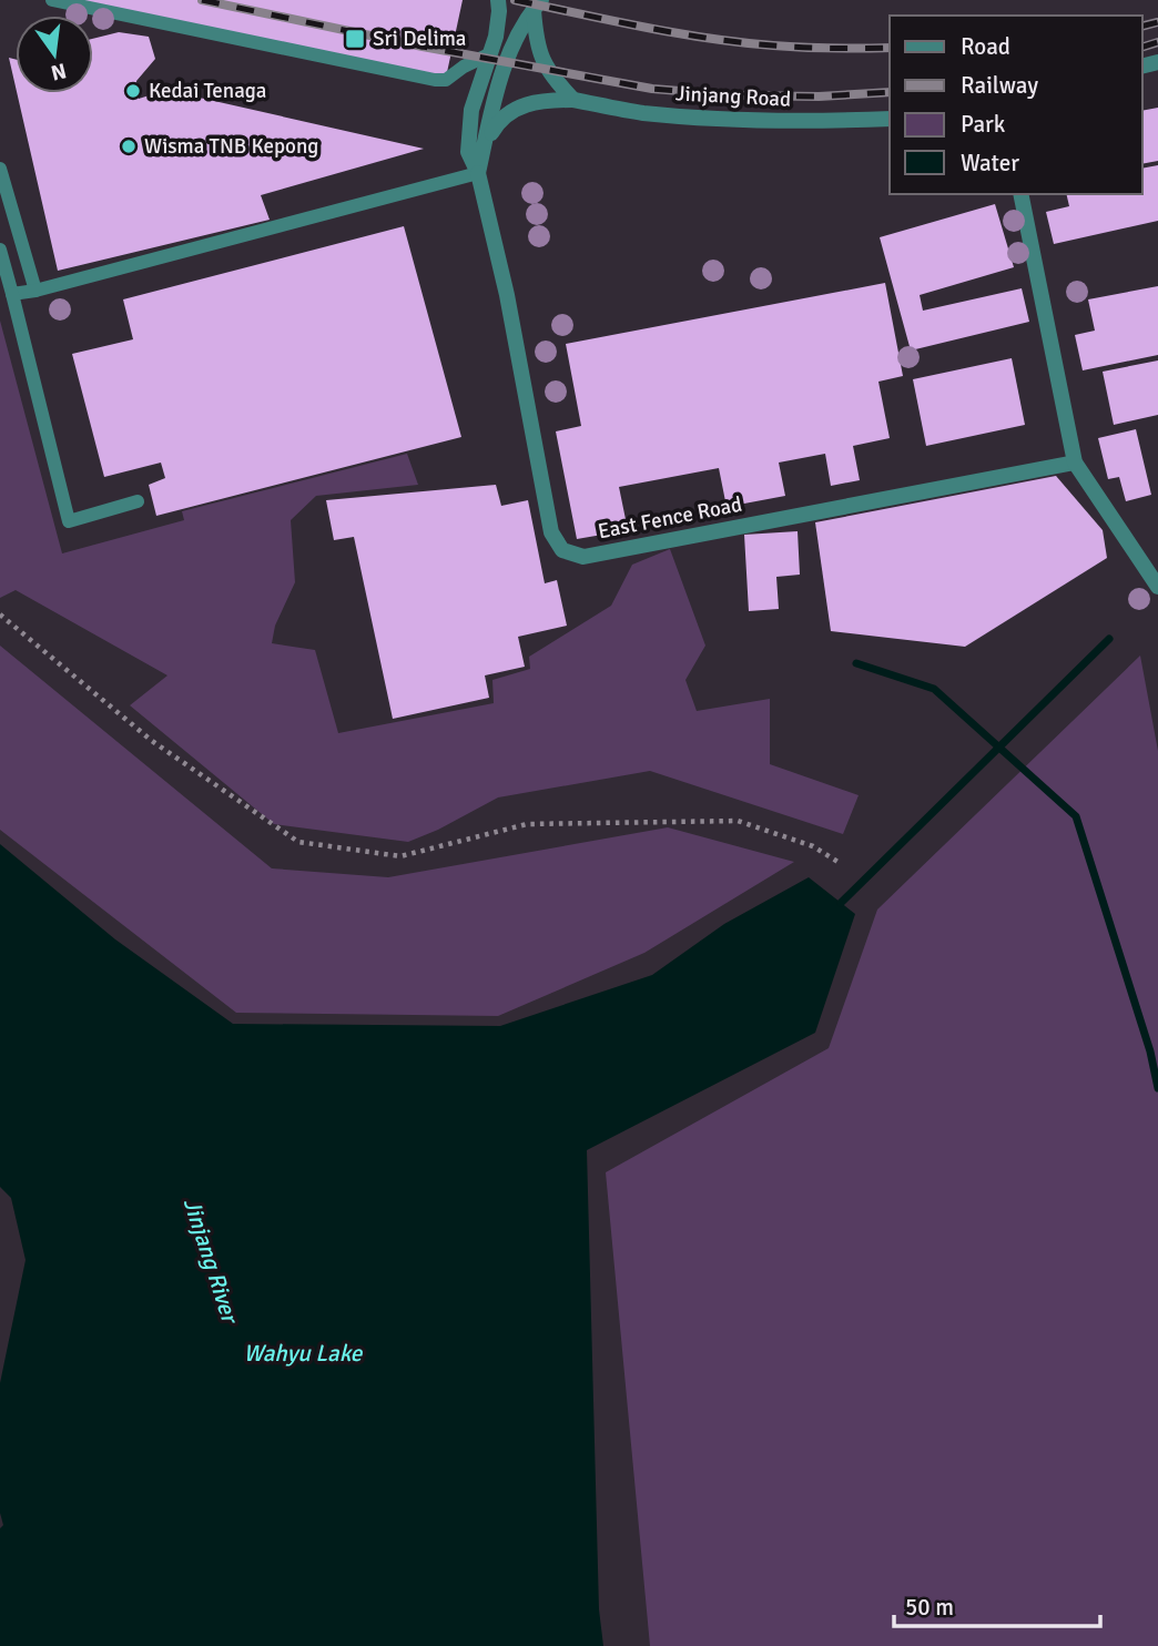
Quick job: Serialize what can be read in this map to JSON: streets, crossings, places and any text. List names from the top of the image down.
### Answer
{
  "streets": {
    "street": ["Jinjang Road", "East Fence Road"]
  },
  "water": ["Jinjang River", "Wahyu Lake"],
  "places": {
    "transit": ["Sri Delima"],
    "other": ["Kedai Tenaga", "Wisma TNB Kepong"]
  },
  "legend": [
    "Road",
    "Railway",
    "Park",
    "Water"
  ],
  "scale_bar": "50 m",
  "north": "bottom"
}
